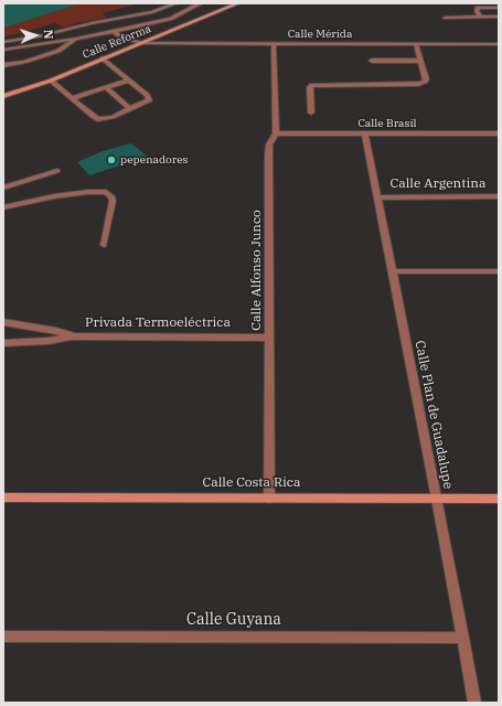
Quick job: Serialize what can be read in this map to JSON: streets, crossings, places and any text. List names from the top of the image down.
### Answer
{
  "streets": {
    "main road": ["Calle Reforma", "Calle Costa Rica"],
    "street": [
      "Calle Mérida",
      "Calle Brasil",
      "Calle Argentina",
      "Calle Alfonso Junco",
      "Privada Termoeléctrica",
      "Calle Plan de Guadalupe",
      "Calle Guyana"
    ]
  },
  "crossings": [
    ["Calle Mérida", "Calle Reforma"],
    ["Calle Mérida", "Calle Alfonso Junco"],
    ["Calle Brasil", "Calle Alfonso Junco"],
    ["Calle Brasil", "Calle Plan de Guadalupe"],
    ["Calle Argentina", "Calle Plan de Guadalupe"],
    ["Calle Alfonso Junco", "Privada Termoeléctrica"],
    ["Calle Alfonso Junco", "Calle Costa Rica"],
    ["Calle Plan de Guadalupe", "Calle Costa Rica"],
    ["Calle Plan de Guadalupe", "Calle Guyana"]
  ],
  "places": ["pepenadores"],
  "north": "right"
}
